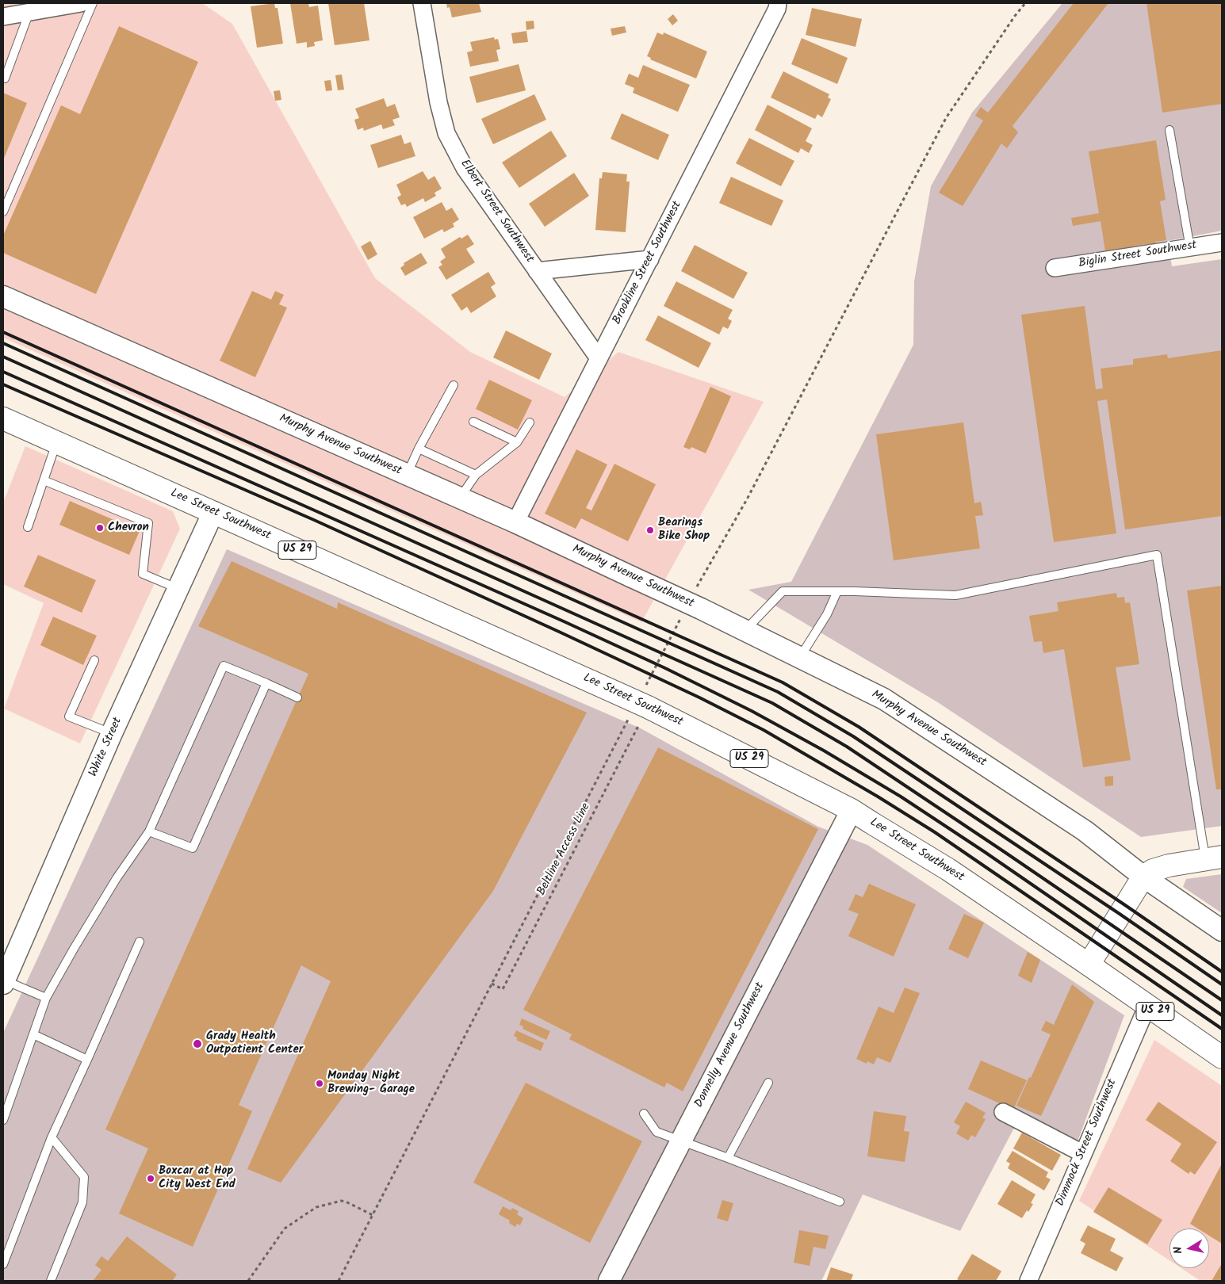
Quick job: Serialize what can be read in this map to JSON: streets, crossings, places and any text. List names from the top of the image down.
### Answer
{
  "streets": {
    "main road": ["Lee Street Southwest", "US 29"],
    "street": [
      "Elbert Street Southwest",
      "Biglin Street Southwest",
      "Brookline Street Southwest",
      "Murphy Avenue Southwest",
      "White Street",
      "Donnelly Avenue Southwest",
      "Dimmock Street Southwest"
    ],
    "path": ["Beltline Access Line"]
  },
  "crossings": [
    ["Elbert Street Southwest", "Brookline Street Southwest"],
    ["Brookline Street Southwest", "Murphy Avenue Southwest"],
    ["Lee Street Southwest", "White Street"],
    ["Lee Street Southwest", "Beltline Access Line"],
    ["Lee Street Southwest", "Donnelly Avenue Southwest"],
    ["Lee Street Southwest", "Dimmock Street Southwest"]
  ],
  "places": [
    "Chevron",
    "Bearings Bike Shop",
    "Grady Health Outpatient Center",
    "Monday Night Brewing- Garage",
    "Boxcar at Hop City West End"
  ],
  "north": "left"
}
